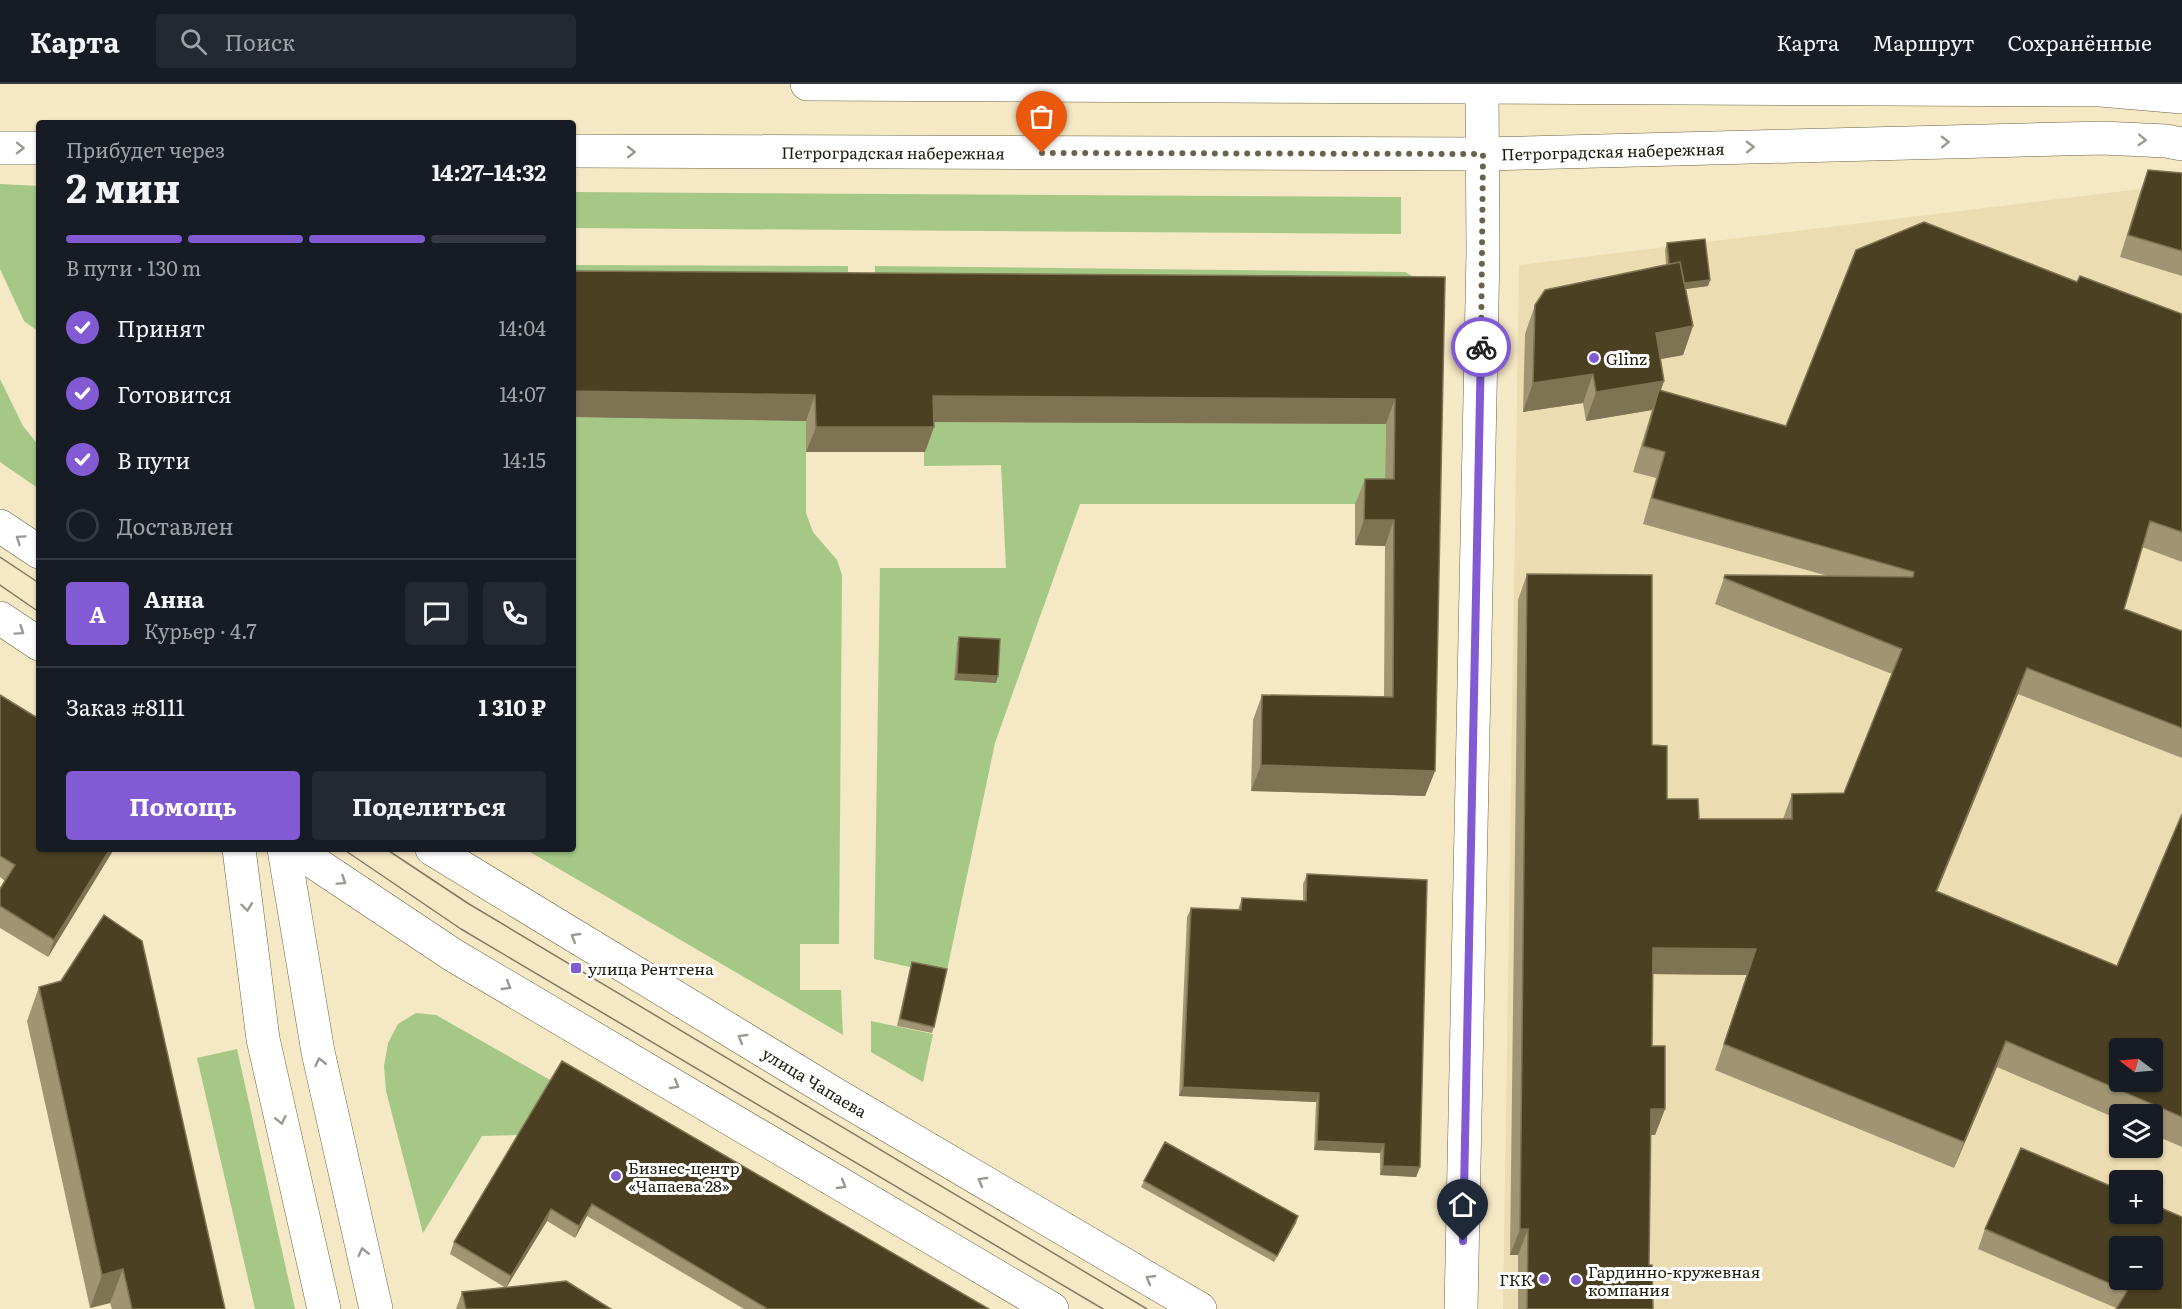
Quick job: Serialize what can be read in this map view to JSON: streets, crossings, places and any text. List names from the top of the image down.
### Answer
{
  "streets": {
    "street": ["Петроградская набережная", "улица Чапаева"]
  },
  "places": {
    "other": [
      "Glinz",
      "Бизнес-центр «Чапаева 28»",
      "ГКК",
      "Гардинно-кружевная компания"
    ],
    "transit": ["улица Рентгена"]
  },
  "north": "left",
  "page": {
    "header": "Карта",
    "search": "Поиск",
    "nav": ["Карта", "Маршрут", "Сохранённые"],
    "heading": ["2 мин", "Прибудет через", "14:27–14:32"],
    "panel": [
      "Анна",
      "Курьер · 4.7",
      "Заказ #8111",
      "1 310 ₽"
    ],
    "bar": "В пути · 130 m",
    "list": [
      ["Принят", "14:04"],
      ["Готовится", "14:07"],
      ["В пути", "14:15"],
      "Доставлен"
    ],
    "round": "А",
    "buttons": ["Помощь", "Поделиться"],
    "map_buttons": ["+", "−"]
  }
}
